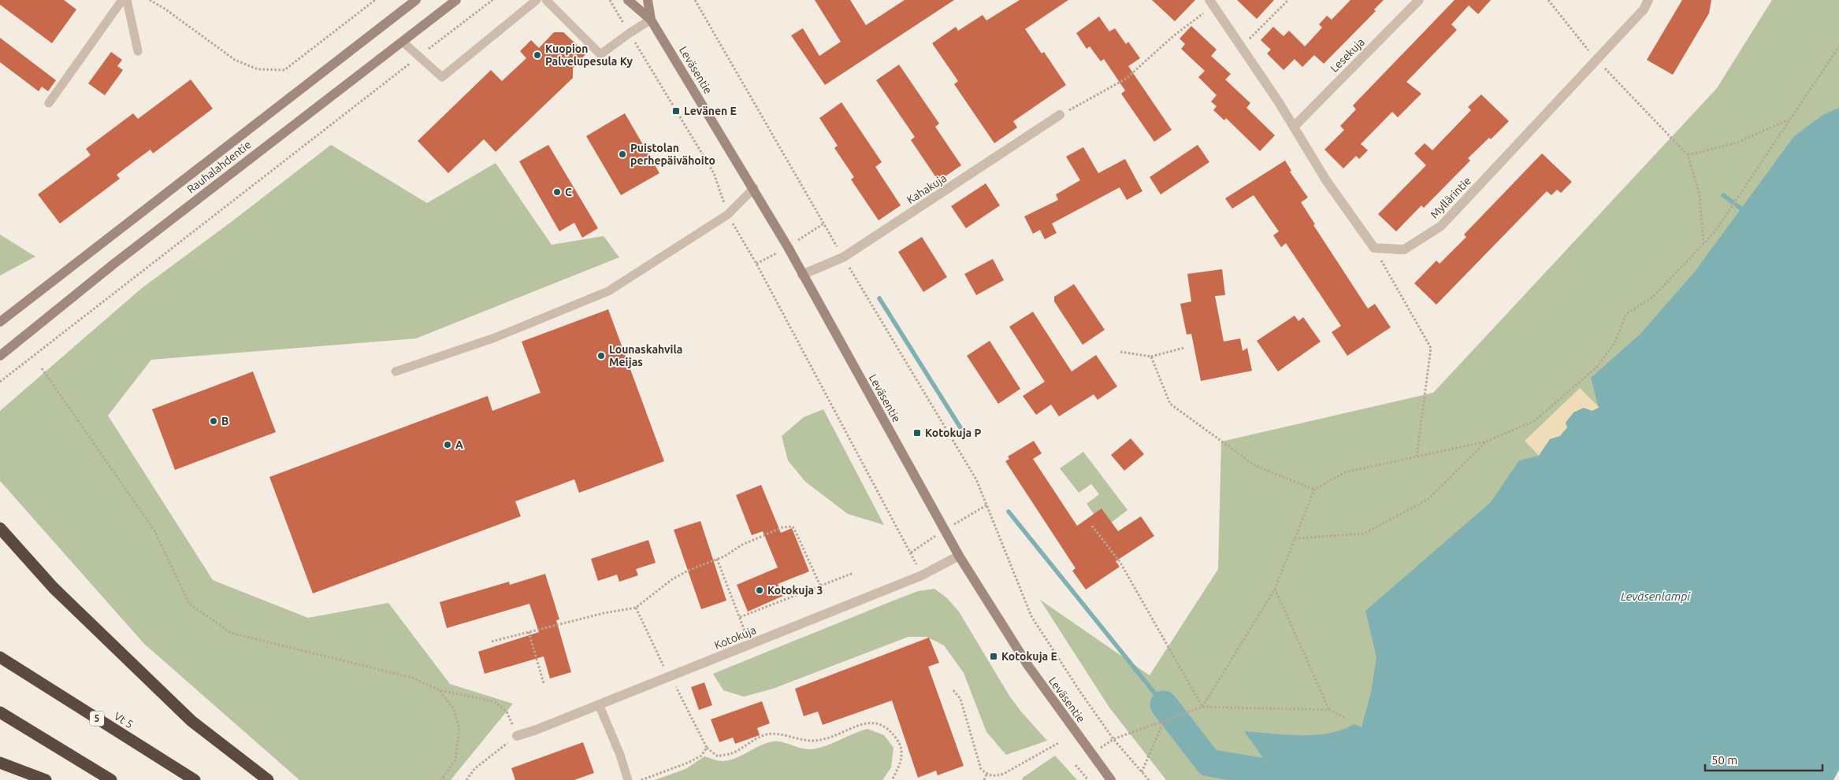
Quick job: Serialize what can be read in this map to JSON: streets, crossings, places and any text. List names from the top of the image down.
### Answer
{
  "streets": {
    "highway": ["5", "Vt 5"],
    "main road": ["Leväsentie", "Rauhalahdentie"],
    "street": [
      "Lesekuja",
      "Kahakuja",
      "Myllärintie",
      "Kotokuja"
    ]
  },
  "crossings": [
    ["Leväsentie", "Kahakuja"],
    ["Leväsentie", "Kotokuja"]
  ],
  "water": ["Leväsenlampi"],
  "places": {
    "other": [
      "Kuopion Palvelupesula Ky",
      "Puistolan perhepäivähoito",
      "C",
      "Lounaskahvila Meijas",
      "B",
      "A",
      "Kotokuja 3"
    ],
    "transit": ["Levänen E", "Kotokuja P", "Kotokuja E"]
  },
  "scale_bar": "50 m"
}
